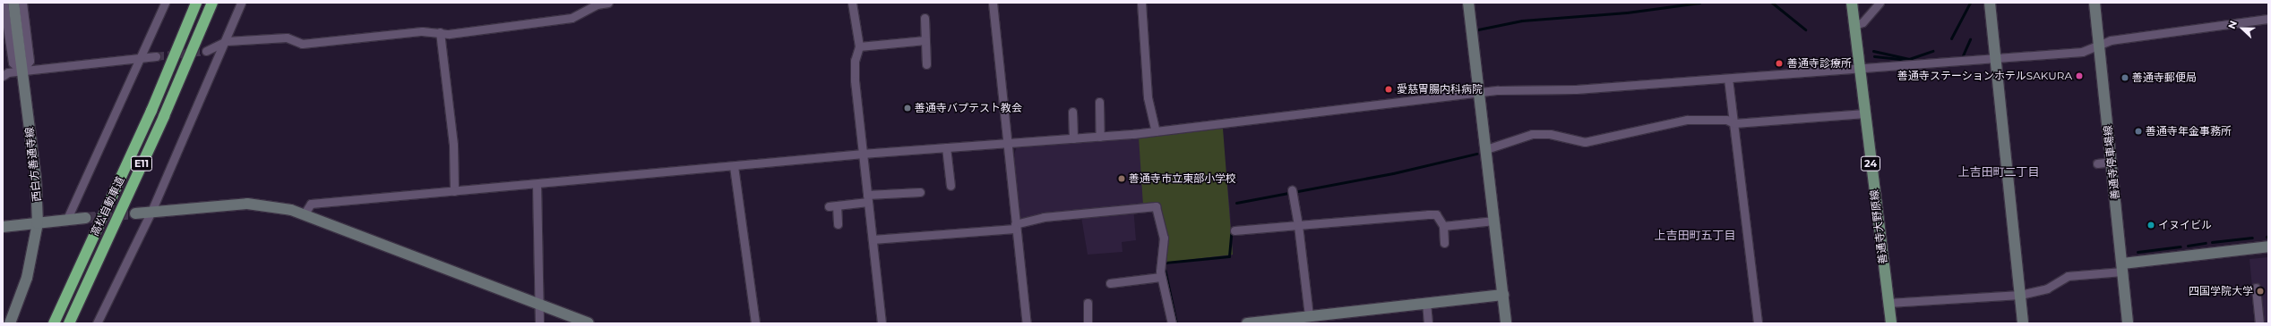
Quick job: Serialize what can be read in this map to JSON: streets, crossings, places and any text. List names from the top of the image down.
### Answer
{
  "streets": {
    "highway": ["E11", "高松自動車道"],
    "main road": ["24", "善通寺大野原線"],
    "street": ["善通寺停車場線", "西白方善通寺線"]
  },
  "districts": ["上吉田町二丁目", "上吉田町五丁目"],
  "places": [
    "善通寺診療所",
    "善通寺ステーションホテルSAKURA",
    "善通寺郵便局",
    "愛慈胃腸内科病院",
    "善通寺バプテスト教会",
    "善通寺年金事務所",
    "善通寺市立東部小学校",
    "イヌイビル",
    "四国学院大学"
  ],
  "north": "left"
}
